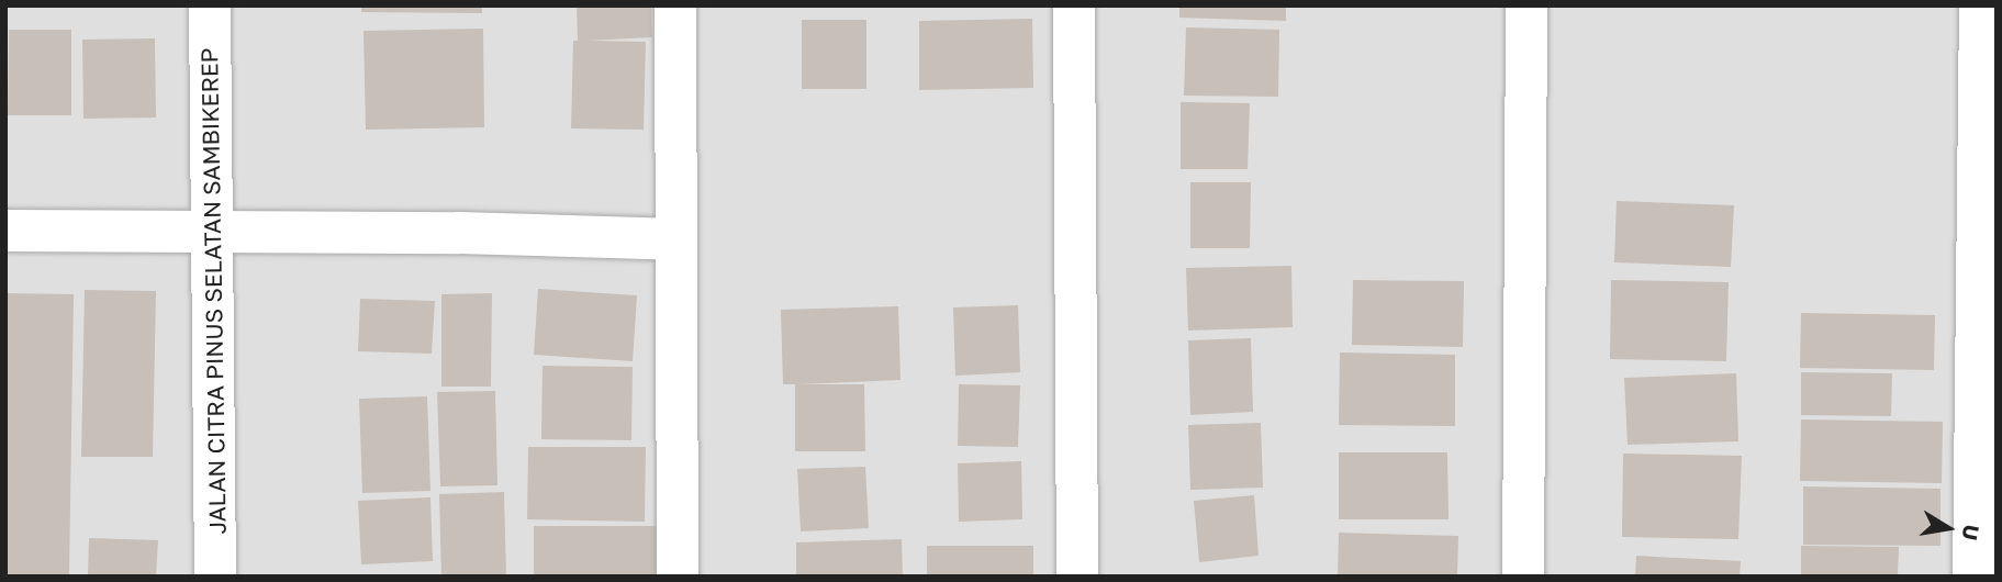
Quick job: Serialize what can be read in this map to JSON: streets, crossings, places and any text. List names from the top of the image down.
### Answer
{
  "streets": {
    "street": ["JALAN CITRA PINUS SELATAN SAMBIKEREP"]
  },
  "north": "right"
}
